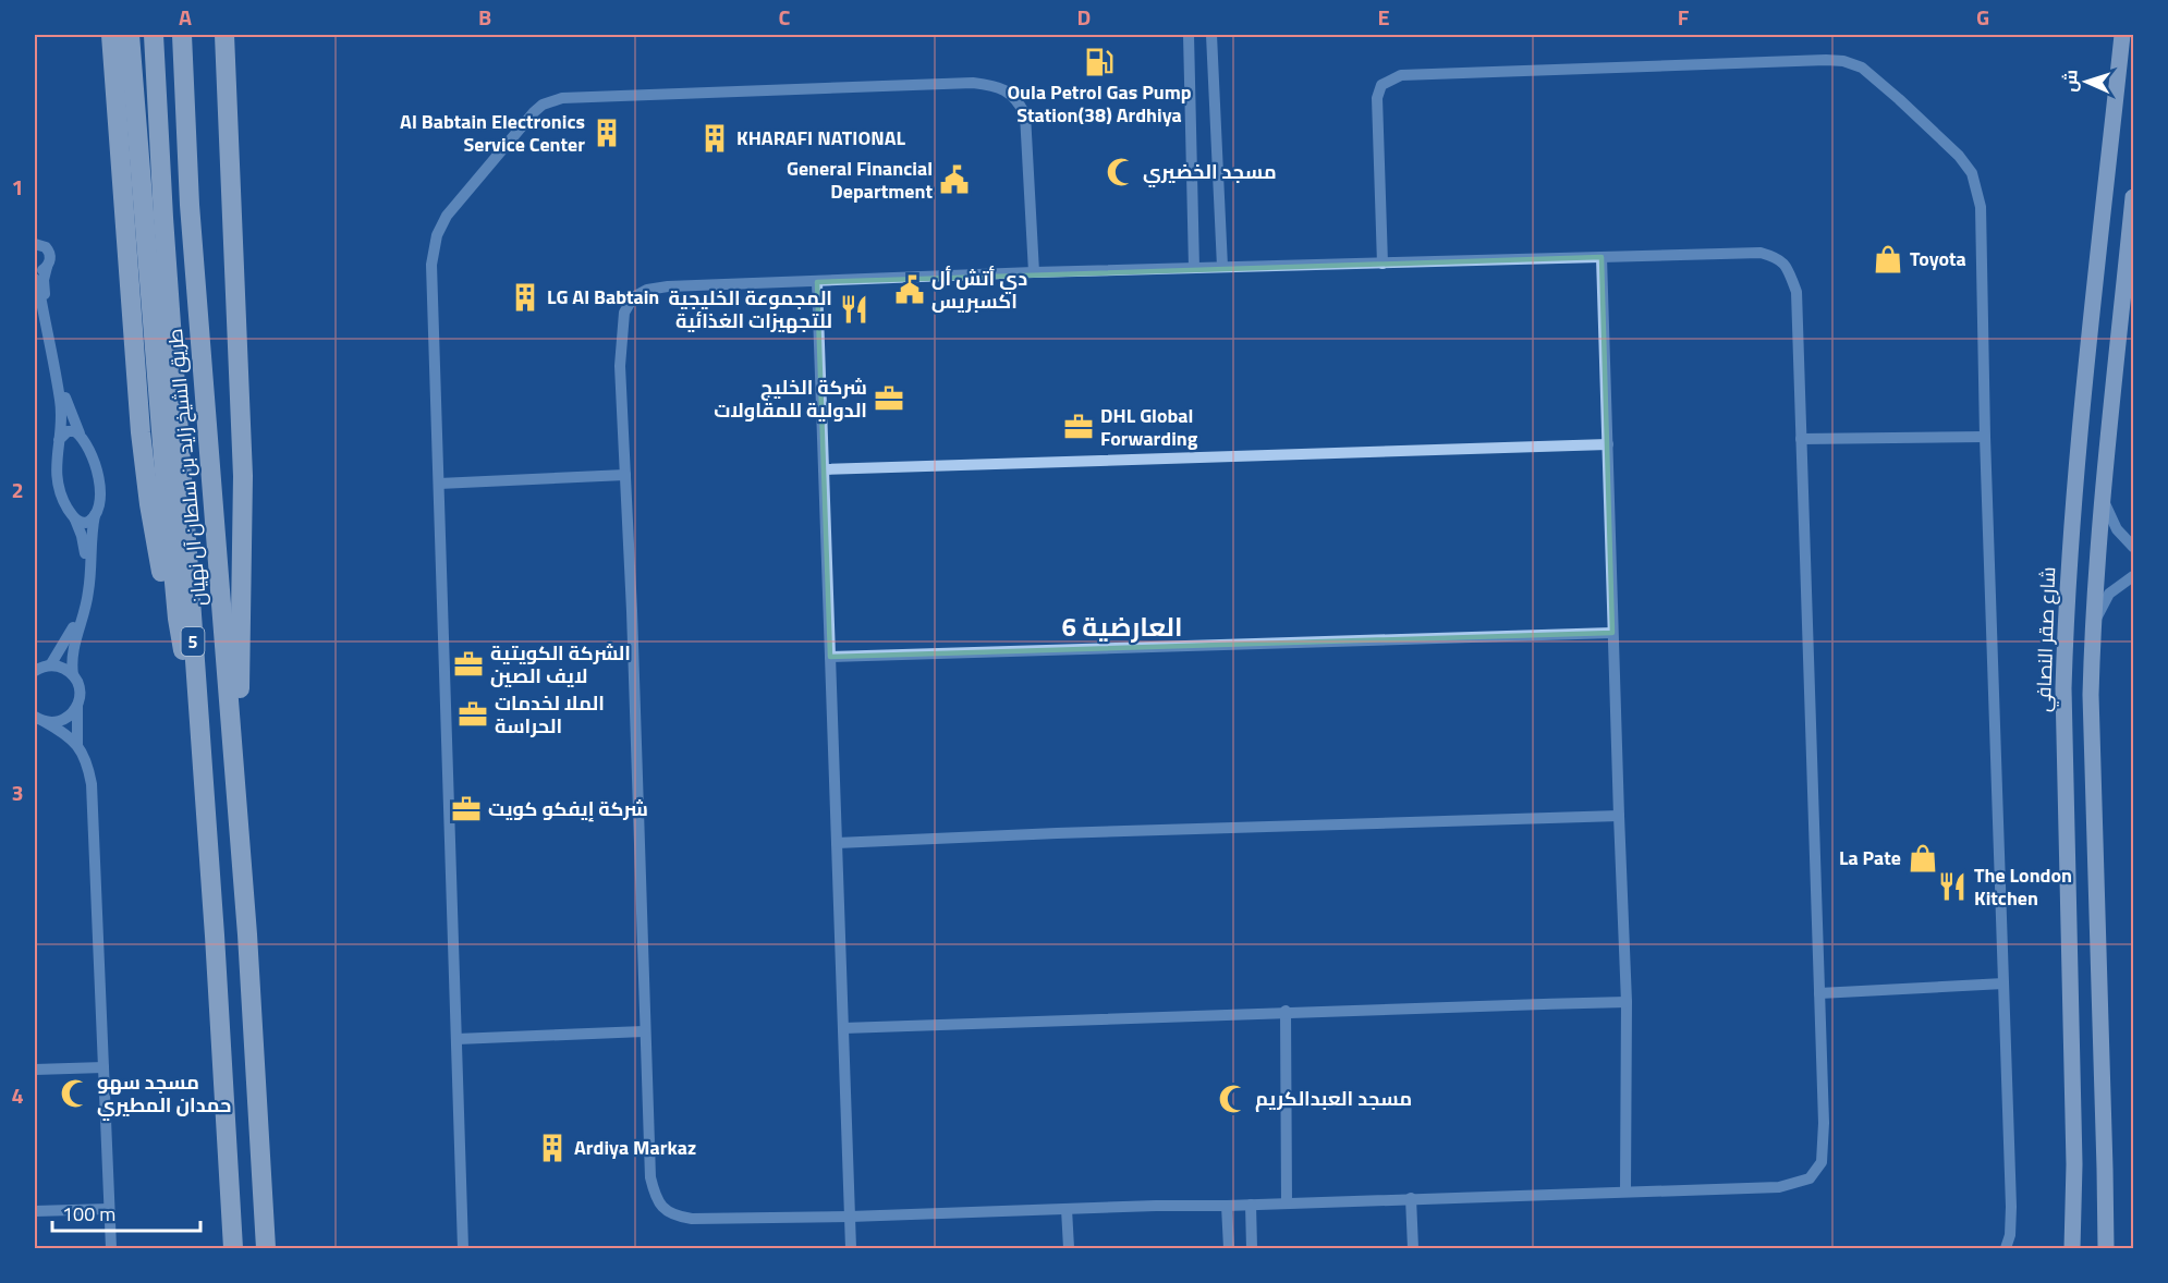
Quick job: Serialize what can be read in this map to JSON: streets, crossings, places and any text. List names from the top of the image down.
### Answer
{
  "streets": {
    "highway": ["طريق الشيخ زايد بن سلطان آل نهيان", "5"],
    "main road": ["شارع صقر النصافي"]
  },
  "districts": ["العارضية 6"],
  "places": {
    "fuel station": ["Oula Petrol Gas Pump Station(38) Ardhiya"],
    "building": [
      "Al Babtain Electronics Service Center",
      "KHARAFI NATIONAL",
      "LG Al Babtain",
      "Ardiya Markaz"
    ],
    "mosque": ["مسجد الخضيري", "مسجد سهو حمدان المطيري", "مسجد العبدالكريم"],
    "public building": ["General Financial Department", "دي أتش أل اكسبريس"],
    "shop": ["Toyota", "La Pate"],
    "restaurant": ["المجموعة الخليجية للتجهيزات الغذائية", "The London Kitchen"],
    "office": [
      "شركة الخليج الدولية للمقاولات",
      "DHL Global Forwarding",
      "الشركة الكويتية لايف الصين",
      "الملا لخدمات الحراسة",
      "شركة إيفكو كويت"
    ]
  },
  "scale_bar": "100 m",
  "north": "left",
  "grid": {
    "columns": [
      "A",
      "B",
      "C",
      "D",
      "E",
      "F",
      "G"
    ],
    "rows": [
      "1",
      "2",
      "3",
      "4"
    ]
  }
}
